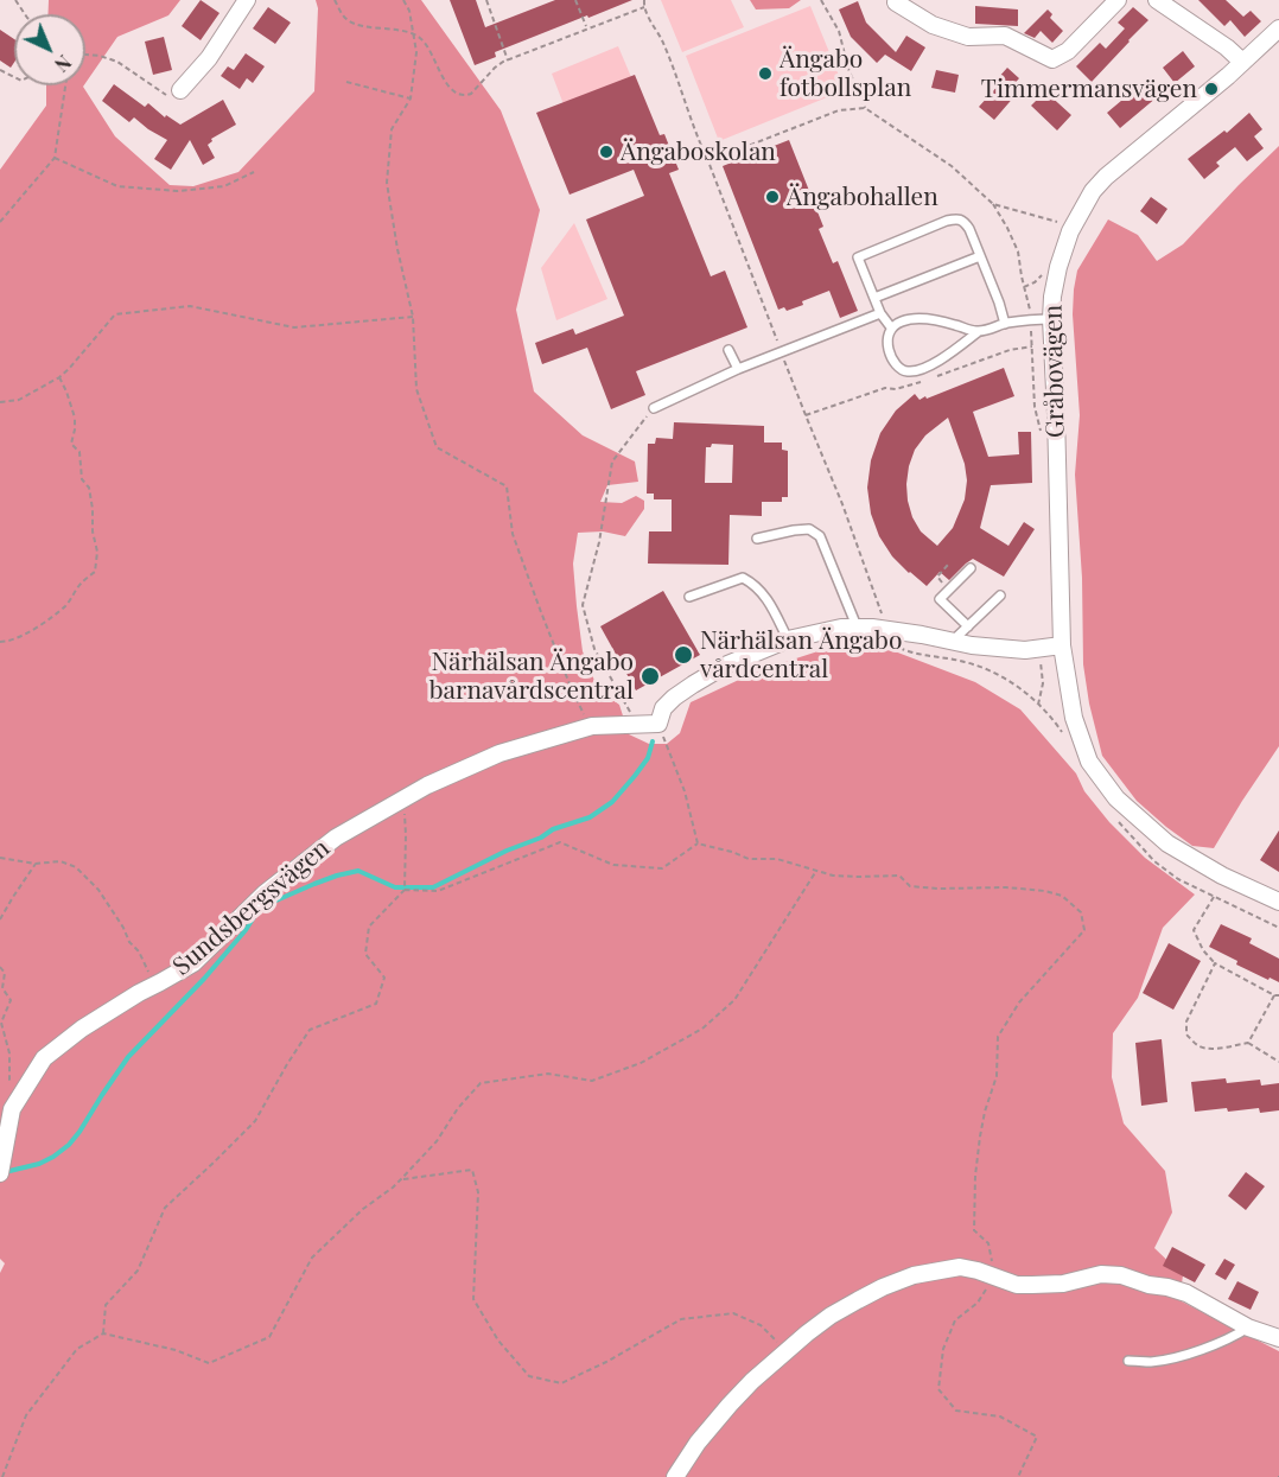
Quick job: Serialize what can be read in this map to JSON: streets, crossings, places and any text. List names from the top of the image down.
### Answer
{
  "streets": {
    "street": ["Gråbovägen", "Sundsbergsvägen"]
  },
  "crossings": [
    ["Gråbovägen", "Sundsbergsvägen"]
  ],
  "places": [
    "Ängabo fotbollsplan",
    "Timmermansvägen",
    "Ängaboskolan",
    "Ängabohallen",
    "Närhälsan Ängabo vårdcentral",
    "Närhälsan Ängabo barnavårdscentral"
  ],
  "north": "bottom right"
}
